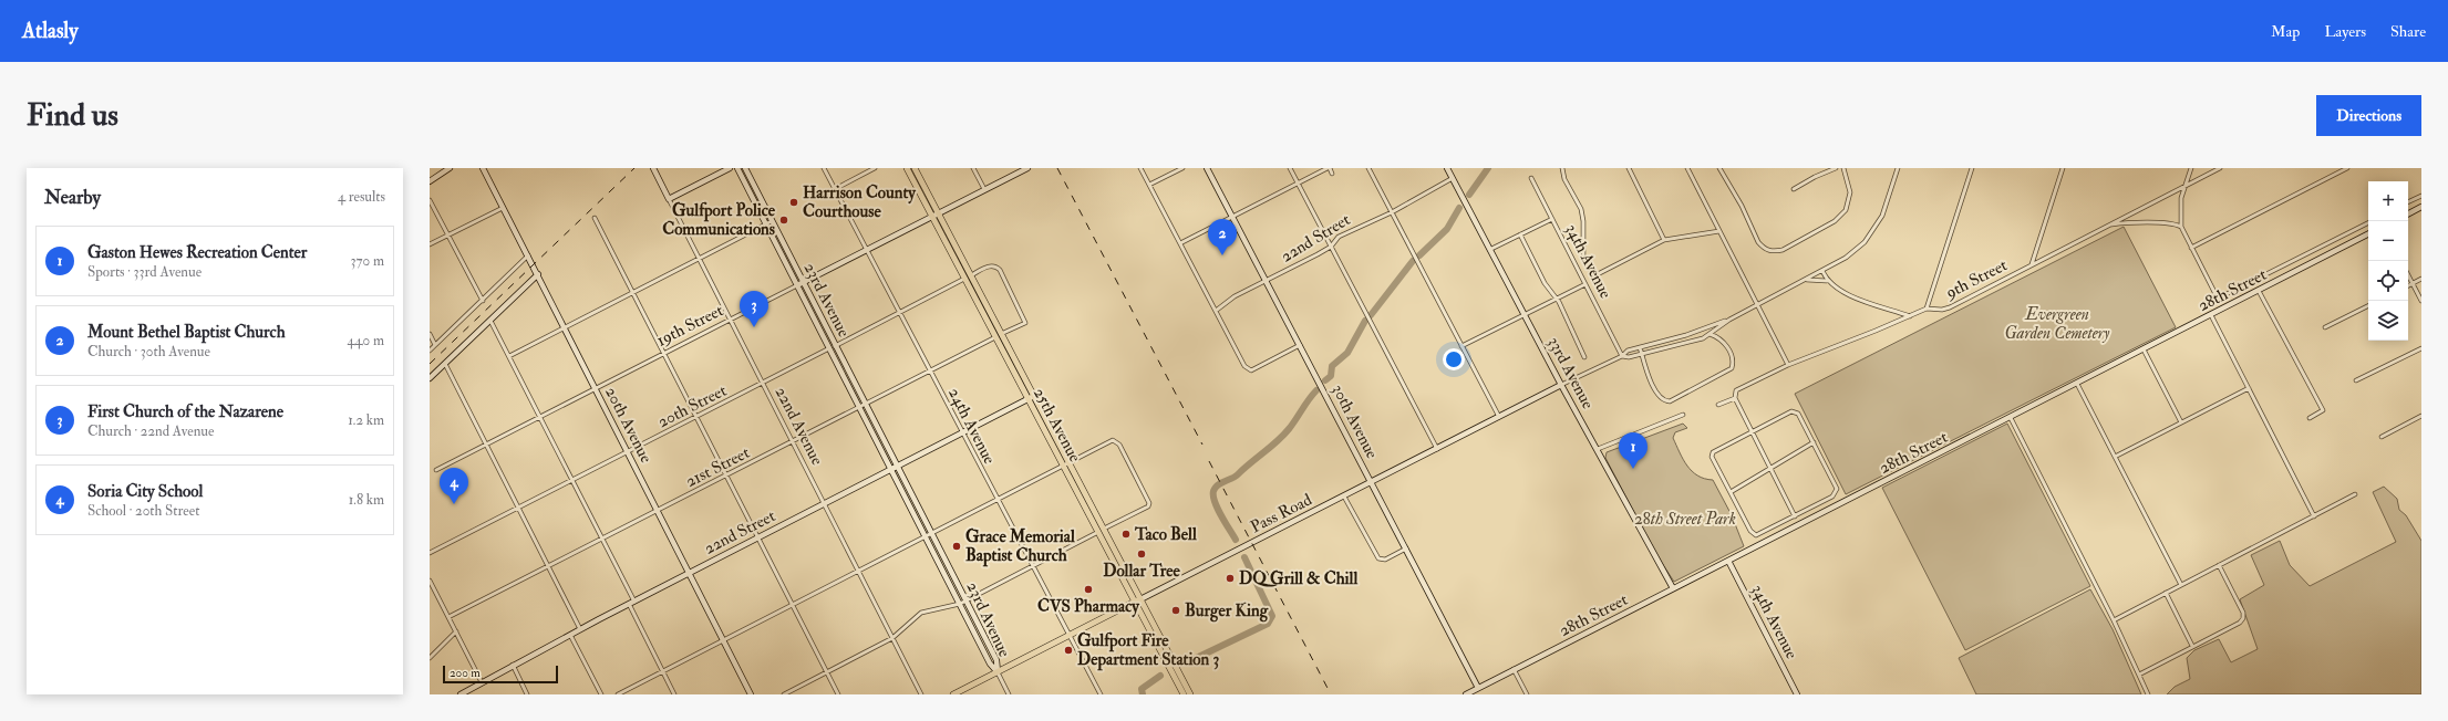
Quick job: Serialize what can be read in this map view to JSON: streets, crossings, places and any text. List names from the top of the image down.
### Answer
{
  "streets": {
    "main road": ["25th Avenue", "Pass Road"],
    "street": [
      "22nd Street",
      "34th Avenue",
      "9th Street",
      "28th Street",
      "23rd Avenue",
      "19th Street",
      "33rd Avenue",
      "20th Street",
      "30th Avenue",
      "20th Avenue",
      "22nd Avenue",
      "24th Avenue",
      "21st Street"
    ]
  },
  "crossings": [
    ["22nd Street", "23rd Avenue"],
    ["22nd Street", "33rd Avenue"],
    ["22nd Street", "30th Avenue"],
    ["22nd Street", "20th Avenue"],
    ["22nd Street", "25th Avenue"],
    ["22nd Street", "22nd Avenue"],
    ["22nd Street", "24th Avenue"],
    ["34th Avenue", "28th Street"],
    ["34th Avenue", "Pass Road"],
    ["28th Street", "33rd Avenue"],
    ["28th Street", "30th Avenue"],
    ["23rd Avenue", "19th Street"],
    ["23rd Avenue", "20th Street"],
    ["23rd Avenue", "21st Street"],
    ["23rd Avenue", "Pass Road"],
    ["19th Street", "20th Avenue"],
    ["19th Street", "25th Avenue"],
    ["19th Street", "22nd Avenue"],
    ["19th Street", "24th Avenue"],
    ["33rd Avenue", "Pass Road"],
    ["20th Street", "20th Avenue"],
    ["20th Street", "25th Avenue"],
    ["20th Street", "22nd Avenue"],
    ["20th Street", "24th Avenue"],
    ["20th Street", "21st Street"],
    ["30th Avenue", "Pass Road"],
    ["20th Avenue", "21st Street"],
    ["25th Avenue", "21st Street"],
    ["25th Avenue", "Pass Road"],
    ["22nd Avenue", "21st Street"],
    ["24th Avenue", "21st Street"],
    ["24th Avenue", "Pass Road"]
  ],
  "parks": ["Evergreen Garden Cemetery", "28th Street Park"],
  "places": [
    "Harrison County Courthouse",
    "Gulfport Police Communications",
    "Taco Bell",
    "Grace Memorial Baptist Church",
    "Dollar Tree",
    "DQ Grill & Chill",
    "CVS Pharmacy",
    "Burger King",
    "Gulfport Fire Department Station 3"
  ],
  "scale_bar": "200 m",
  "page": {
    "header": "Atlasly",
    "nav": ["Map", "Layers", "Share"],
    "buttons": "Directions",
    "title": "Find us",
    "heading": ["Nearby", "4 results"],
    "map_buttons": ["+", "−"],
    "pins": [
      "2",
      "3",
      "1",
      "4"
    ],
    "list": [
      {
        "mark": "1",
        "name": "Gaston Hewes Recreation Center",
        "note": "Sports · 33rd Avenue",
        "value": "370 m"
      },
      {
        "mark": "2",
        "name": "Mount Bethel Baptist Church",
        "note": "Church · 30th Avenue",
        "value": "440 m"
      },
      {
        "mark": "3",
        "name": "First Church of the Nazarene",
        "note": "Church · 22nd Avenue",
        "value": "1.2 km"
      },
      {
        "mark": "4",
        "name": "Soria City School",
        "note": "School · 20th Street",
        "value": "1.8 km"
      }
    ],
    "scale": "200 m"
  }
}
